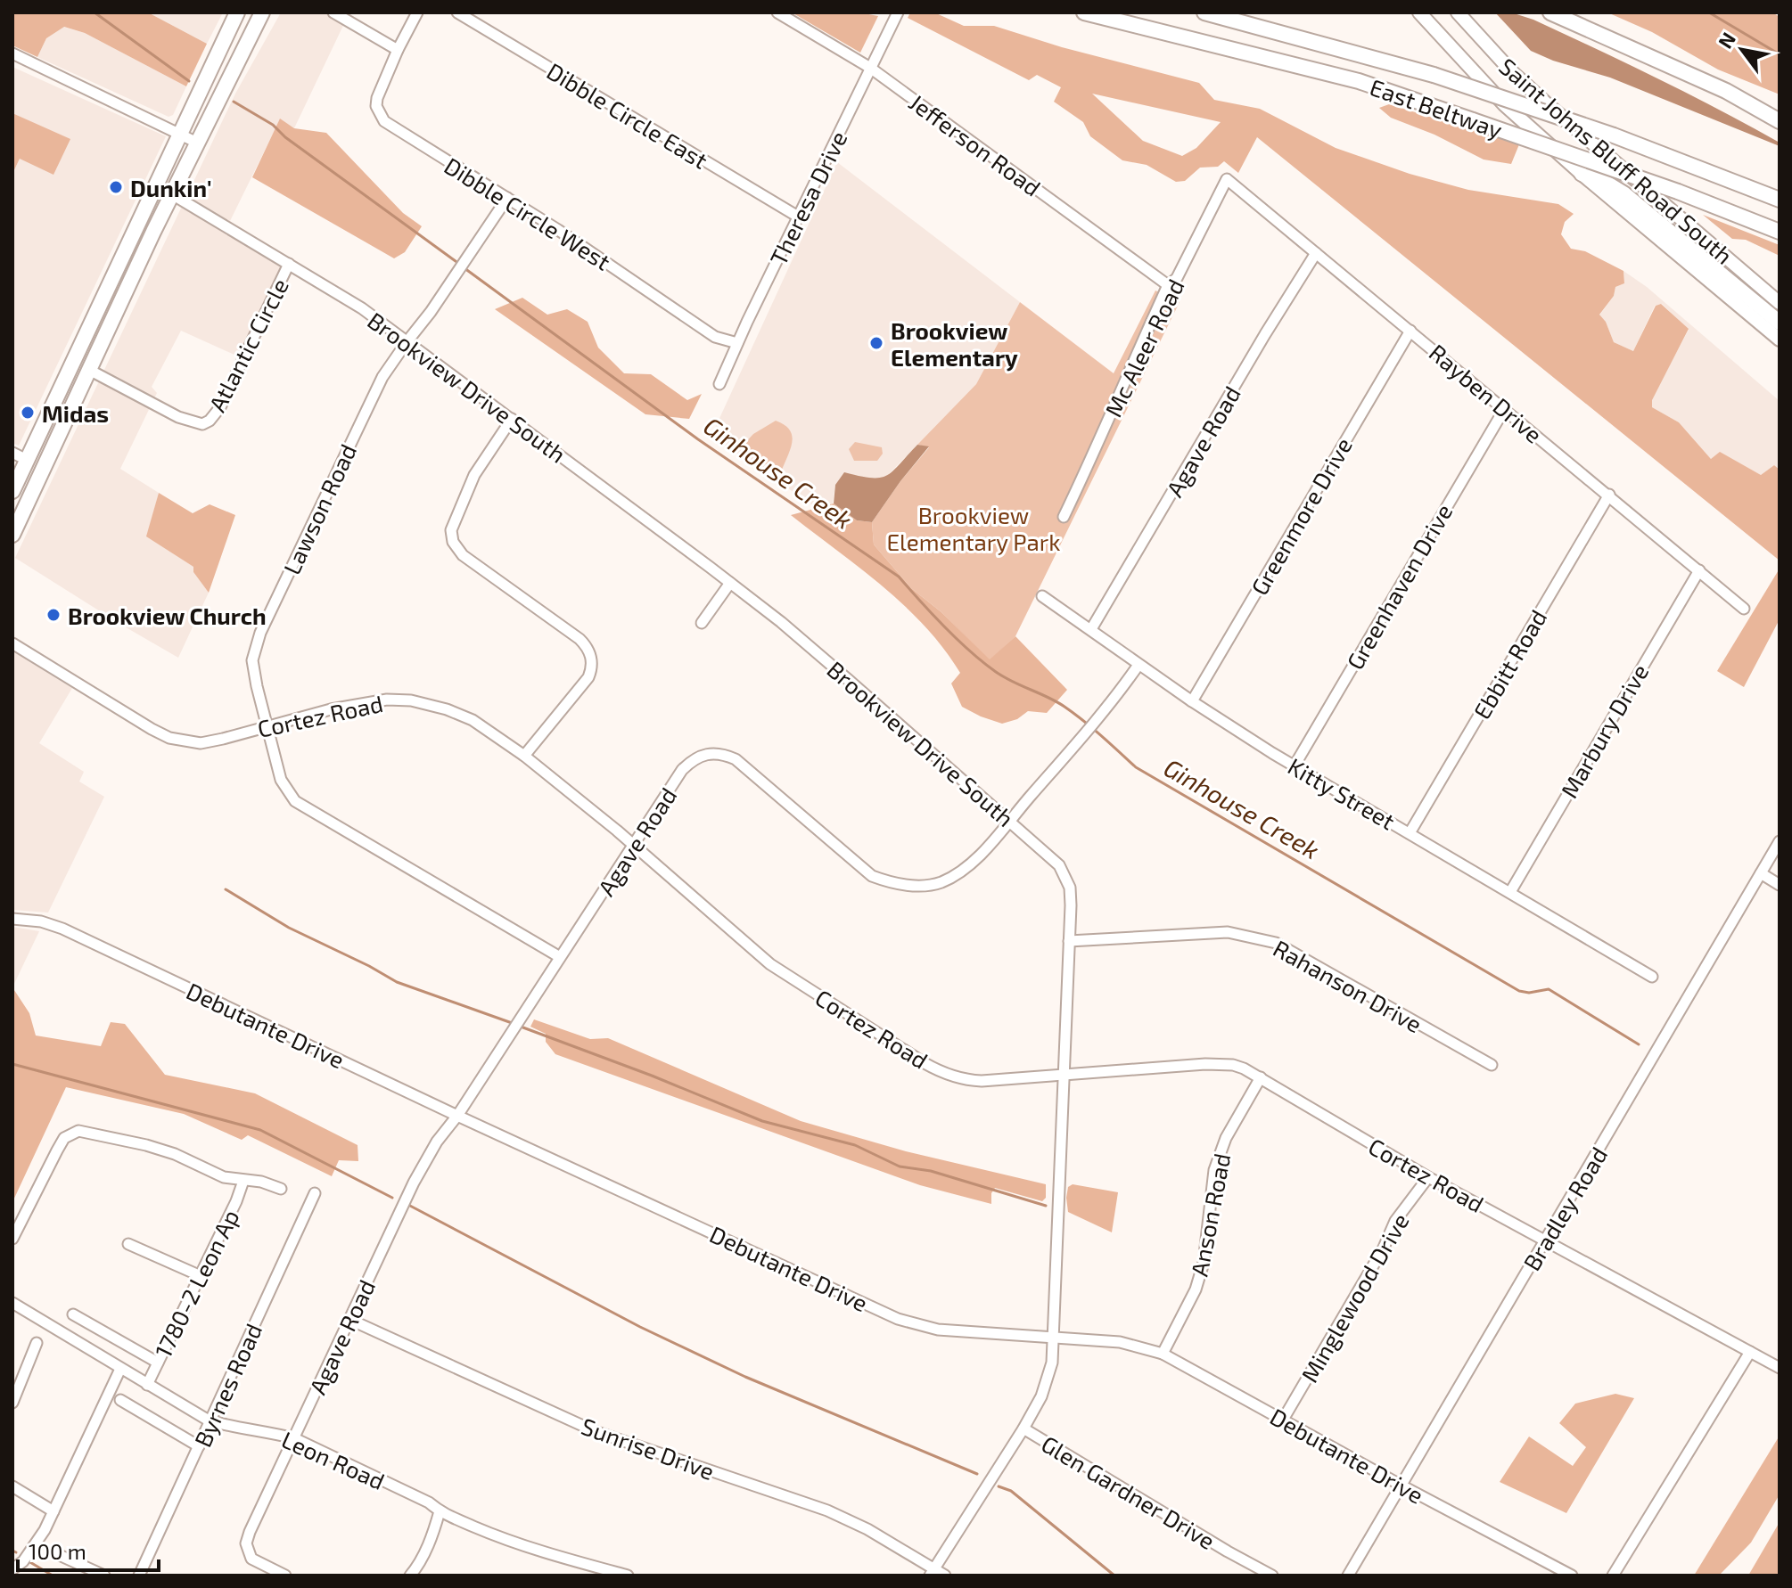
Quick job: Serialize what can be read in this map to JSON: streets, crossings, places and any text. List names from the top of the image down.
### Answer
{
  "streets": {
    "highway": ["East Beltway"],
    "main road": ["Saint Johns Bluff Road South"],
    "street": [
      "Dibble Circle East",
      "Jefferson Road",
      "Theresa Drive",
      "Dibble Circle West",
      "Atlantic Circle",
      "Mc Aleer Road",
      "Brookview Drive South",
      "Rayben Drive",
      "Agave Road",
      "Lawson Road",
      "Greenmore Drive",
      "Greenhaven Drive",
      "Ebbitt Road",
      "Cortez Road",
      "Marbury Drive",
      "Kitty Street",
      "Rahanson Drive",
      "Debutante Drive",
      "Bradley Road",
      "Anson Road",
      "1780-2 Leon Ap",
      "Minglewood Drive",
      "Byrnes Road",
      "Sunrise Drive",
      "Leon Road",
      "Glen Gardner Drive"
    ]
  },
  "crossings": [
    ["Dibble Circle East", "Theresa Drive"],
    ["Jefferson Road", "Theresa Drive"],
    ["Jefferson Road", "Mc Aleer Road"],
    ["Theresa Drive", "Dibble Circle West"],
    ["Dibble Circle West", "Lawson Road"],
    ["Atlantic Circle", "Brookview Drive South"],
    ["Mc Aleer Road", "Rayben Drive"],
    ["Brookview Drive South", "Agave Road"],
    ["Brookview Drive South", "Lawson Road"],
    ["Brookview Drive South", "Cortez Road"],
    ["Brookview Drive South", "Rahanson Drive"],
    ["Brookview Drive South", "Debutante Drive"],
    ["Brookview Drive South", "Sunrise Drive"],
    ["Brookview Drive South", "Glen Gardner Drive"],
    ["Rayben Drive", "Agave Road"],
    ["Rayben Drive", "Greenmore Drive"],
    ["Rayben Drive", "Greenhaven Drive"],
    ["Rayben Drive", "Ebbitt Road"],
    ["Rayben Drive", "Marbury Drive"],
    ["Agave Road", "Lawson Road"],
    ["Agave Road", "Cortez Road"],
    ["Agave Road", "Kitty Street"],
    ["Agave Road", "Debutante Drive"],
    ["Agave Road", "Sunrise Drive"],
    ["Agave Road", "Leon Road"],
    ["Lawson Road", "Cortez Road"],
    ["Greenmore Drive", "Kitty Street"],
    ["Greenhaven Drive", "Kitty Street"],
    ["Ebbitt Road", "Kitty Street"],
    ["Cortez Road", "Bradley Road"],
    ["Cortez Road", "Anson Road"],
    ["Cortez Road", "Minglewood Drive"],
    ["Marbury Drive", "Kitty Street"],
    ["Debutante Drive", "Bradley Road"],
    ["Debutante Drive", "Anson Road"],
    ["Debutante Drive", "Minglewood Drive"],
    ["1780-2 Leon Ap", "Leon Road"],
    ["Byrnes Road", "Leon Road"]
  ],
  "water": ["Ginhouse Creek"],
  "parks": ["Brookview Elementary Park"],
  "places": [
    "Dunkin'",
    "Brookview Elementary",
    "Midas",
    "Brookview Church"
  ],
  "scale_bar": "100 m",
  "north": "top left"
}
